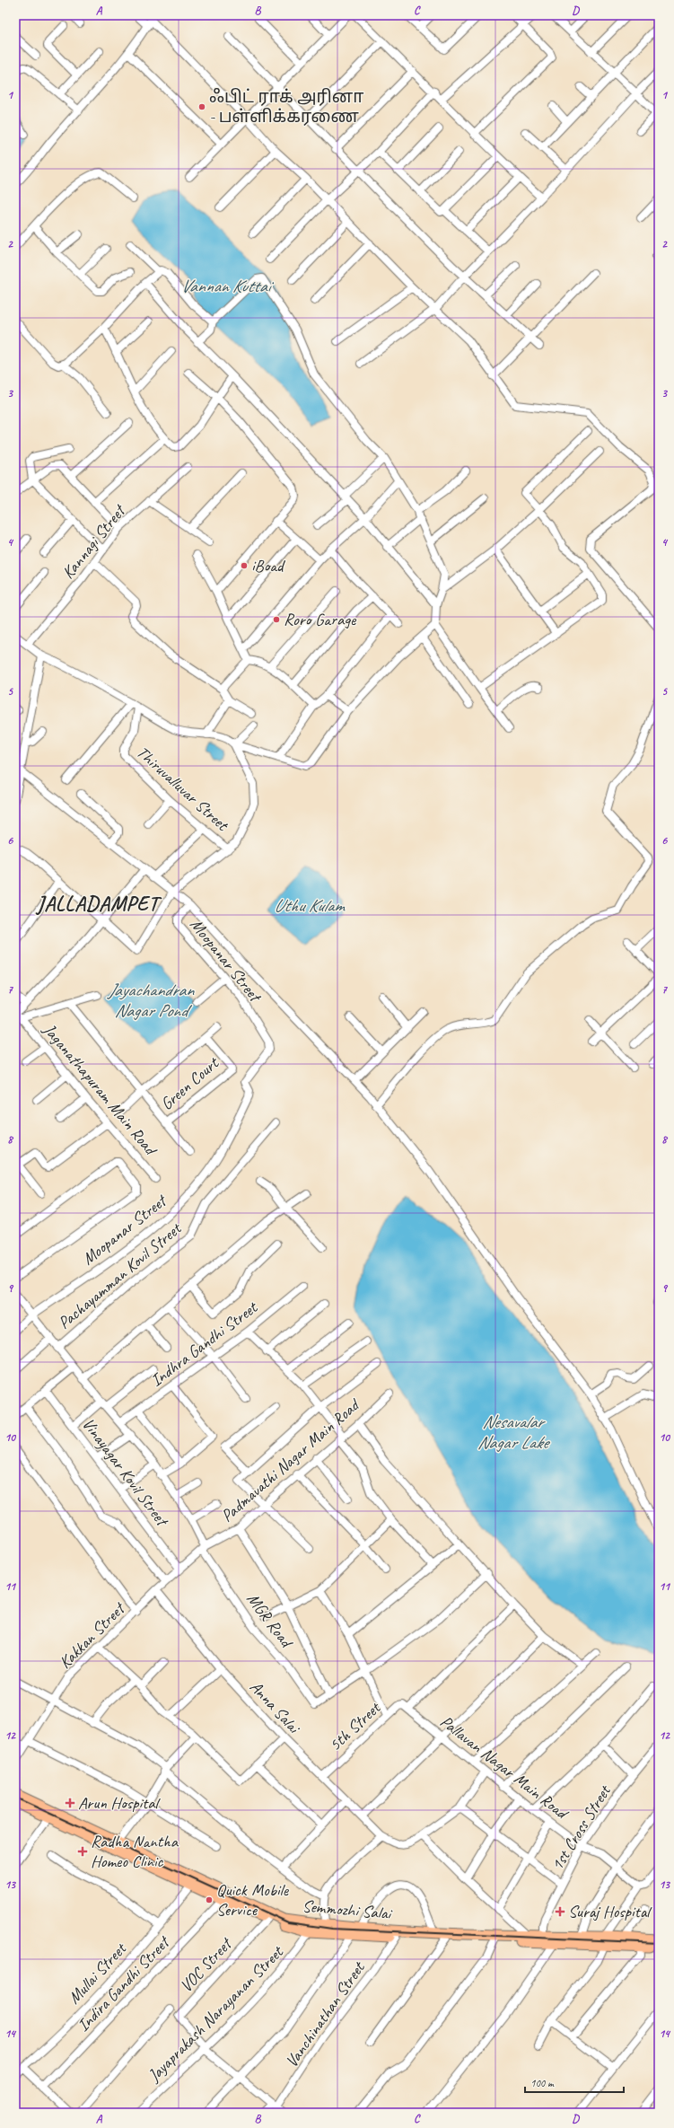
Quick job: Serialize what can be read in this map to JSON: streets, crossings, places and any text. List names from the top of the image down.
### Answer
{
  "streets": {
    "main road": ["Semmozhi Salai"],
    "street": [
      "Kannagi Street",
      "Thiruvalluvar Street",
      "Moopanar Street",
      "Green Court",
      "Jaganathapuram Main Road",
      "Pachayamman Kovil Street",
      "Indhra Gandhi Street",
      "Padmavathi Nagar Main Road",
      "Vinayagar Kovil Street",
      "MGR Road",
      "Kakkan Street",
      "Anna Salai",
      "5th Street",
      "Pallavan Nagar Main Road",
      "1st Cross Street",
      "VOC Street",
      "Mullai Street",
      "Indira Gandhi Street",
      "Jayaprakash Narayanan Street",
      "Vanchinathan Street"
    ]
  },
  "crossings": [
    ["Moopanar Street", "MGR Road"],
    ["Pachayamman Kovil Street", "MGR Road"],
    ["Indhra Gandhi Street", "MGR Road"],
    ["Padmavathi Nagar Main Road", "MGR Road"],
    ["Padmavathi Nagar Main Road", "Kakkan Street"],
    ["Vinayagar Kovil Street", "Kakkan Street"],
    ["MGR Road", "Kakkan Street"],
    ["Kakkan Street", "Anna Salai"],
    ["Anna Salai", "5th Street"],
    ["Anna Salai", "Pallavan Nagar Main Road"],
    ["5th Street", "Pallavan Nagar Main Road"],
    ["Pallavan Nagar Main Road", "1st Cross Street"],
    ["1st Cross Street", "Semmozhi Salai"],
    ["Semmozhi Salai", "VOC Street"],
    ["Semmozhi Salai", "Mullai Street"],
    ["Semmozhi Salai", "Indira Gandhi Street"],
    ["Semmozhi Salai", "Jayaprakash Narayanan Street"],
    ["Semmozhi Salai", "Vanchinathan Street"],
    ["VOC Street", "Jayaprakash Narayanan Street"]
  ],
  "districts": ["JALLADAMPET"],
  "water": [
    "Vannan Kuttai",
    "Uthu Kulam",
    "Jayachandran Nagar Pond",
    "Nesavalar Nagar Lake"
  ],
  "places": {
    "other": [
      "ஃபிட் ராக் அரினா - பள்ளிக்கரணை",
      "iBoad",
      "Roro Garage",
      "Quick Mobile Service"
    ],
    "health": ["Arun Hospital", "Radha Nantha Homeo Clinic", "Suraj Hospital"]
  },
  "scale_bar": "100 m",
  "grid": {
    "columns": [
      "A",
      "B",
      "C",
      "D"
    ],
    "rows": [
      "1",
      "2",
      "3",
      "4",
      "5",
      "6",
      "7",
      "8",
      "9",
      "10",
      "11",
      "12",
      "13",
      "14"
    ]
  }
}
